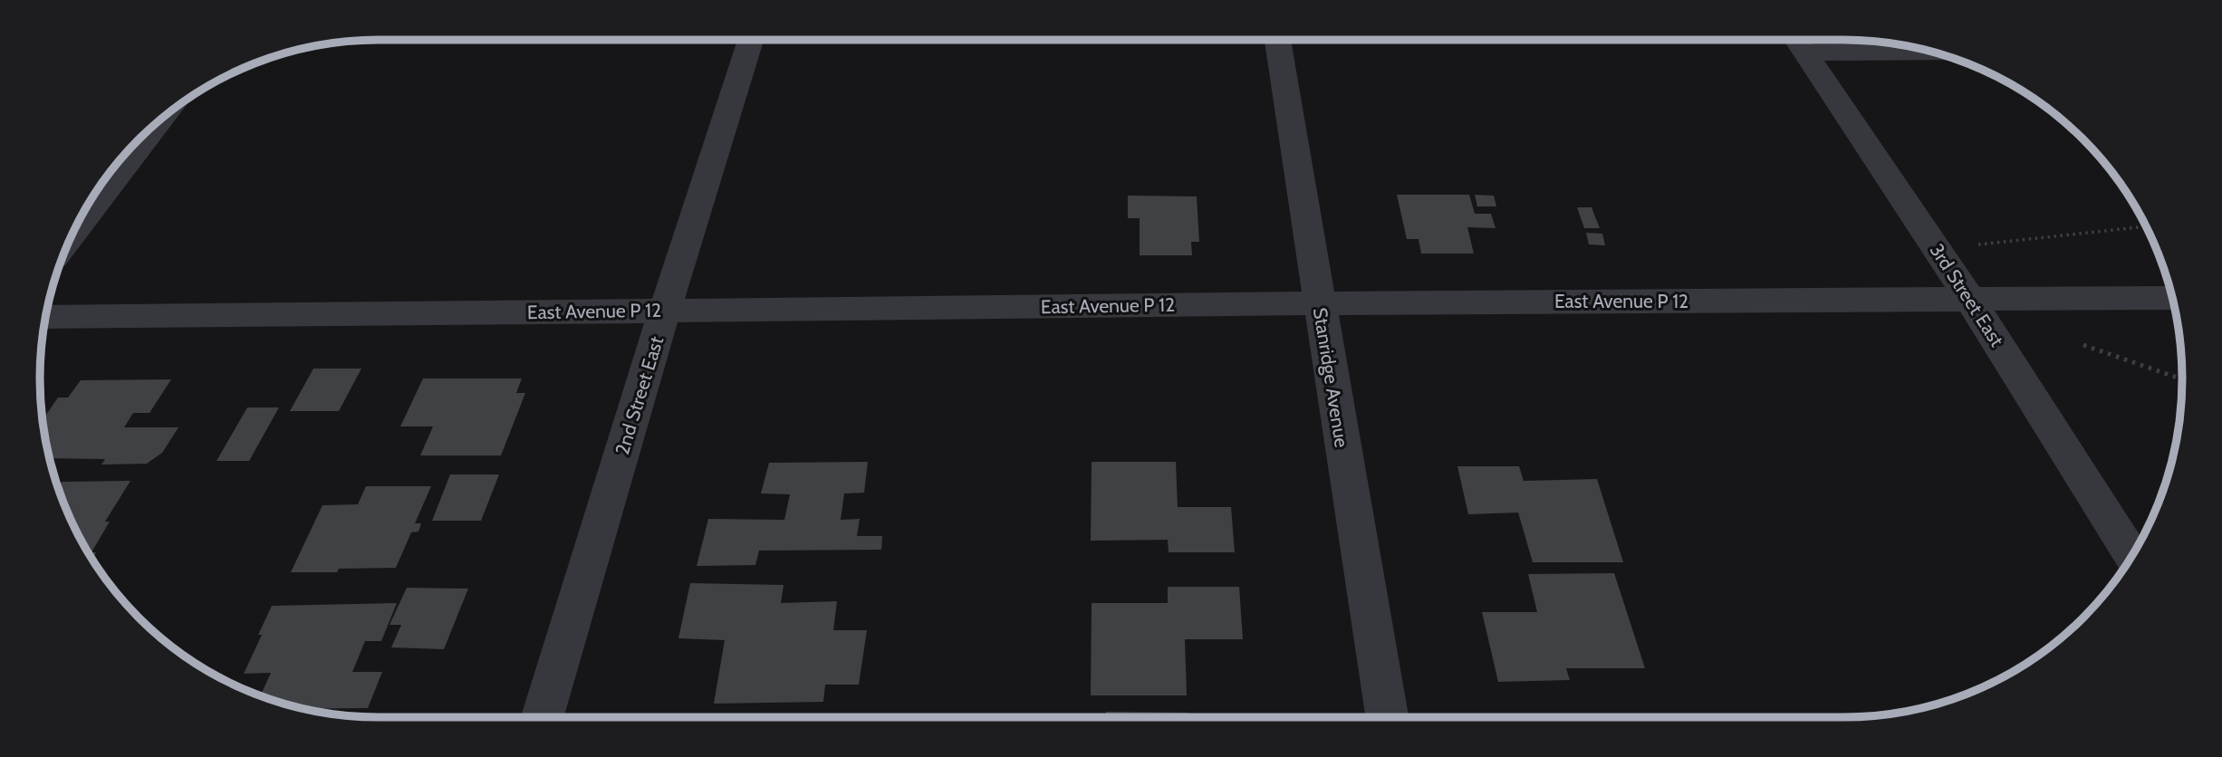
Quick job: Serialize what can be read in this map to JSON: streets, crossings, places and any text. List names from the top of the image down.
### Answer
{
  "streets": {
    "street": [
      "3rd Street East",
      "East Avenue P 12",
      "Stanridge Avenue",
      "2nd Street East"
    ]
  },
  "crossings": [
    ["3rd Street East", "East Avenue P 12"],
    ["East Avenue P 12", "Stanridge Avenue"],
    ["East Avenue P 12", "2nd Street East"]
  ]
}
